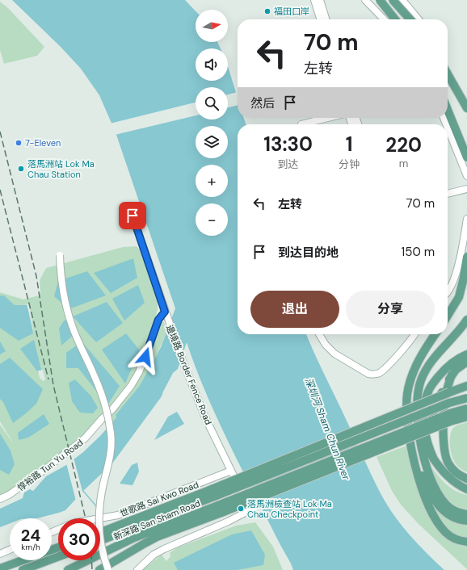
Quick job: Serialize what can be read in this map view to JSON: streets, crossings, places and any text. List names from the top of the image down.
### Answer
{
  "streets": {
    "main road": ["新深路 San Sham Road"],
    "street": ["邊境路 Border Fence Road", "惇裕路 Tun Yu Road", "世歌路 Sai Kwo Road"]
  },
  "crossings": [
    ["邊境路 Border Fence Road", "惇裕路 Tun Yu Road"],
    ["邊境路 Border Fence Road", "世歌路 Sai Kwo Road"]
  ],
  "water": ["深圳河 Sham Chun River"],
  "places": [
    "福田口岸",
    "7-Eleven",
    "落馬洲站 Lok Ma Chau Station",
    "落馬洲檢查站 Lok Ma Chau Checkpoint"
  ],
  "north": "right",
  "page": {
    "map_buttons": ["+", "−"],
    "turn": ["70 m", "左转"],
    "then": "然后",
    "eta": [
      "13:30",
      "到达",
      "1",
      "分钟",
      "220",
      "m"
    ],
    "list": [
      {
        "name": "左转",
        "value": "70 m"
      },
      {
        "name": "到达目的地",
        "value": "150 m"
      }
    ],
    "buttons": ["退出", "分享"],
    "speed": "24 km/h",
    "limit": "30"
  }
}
